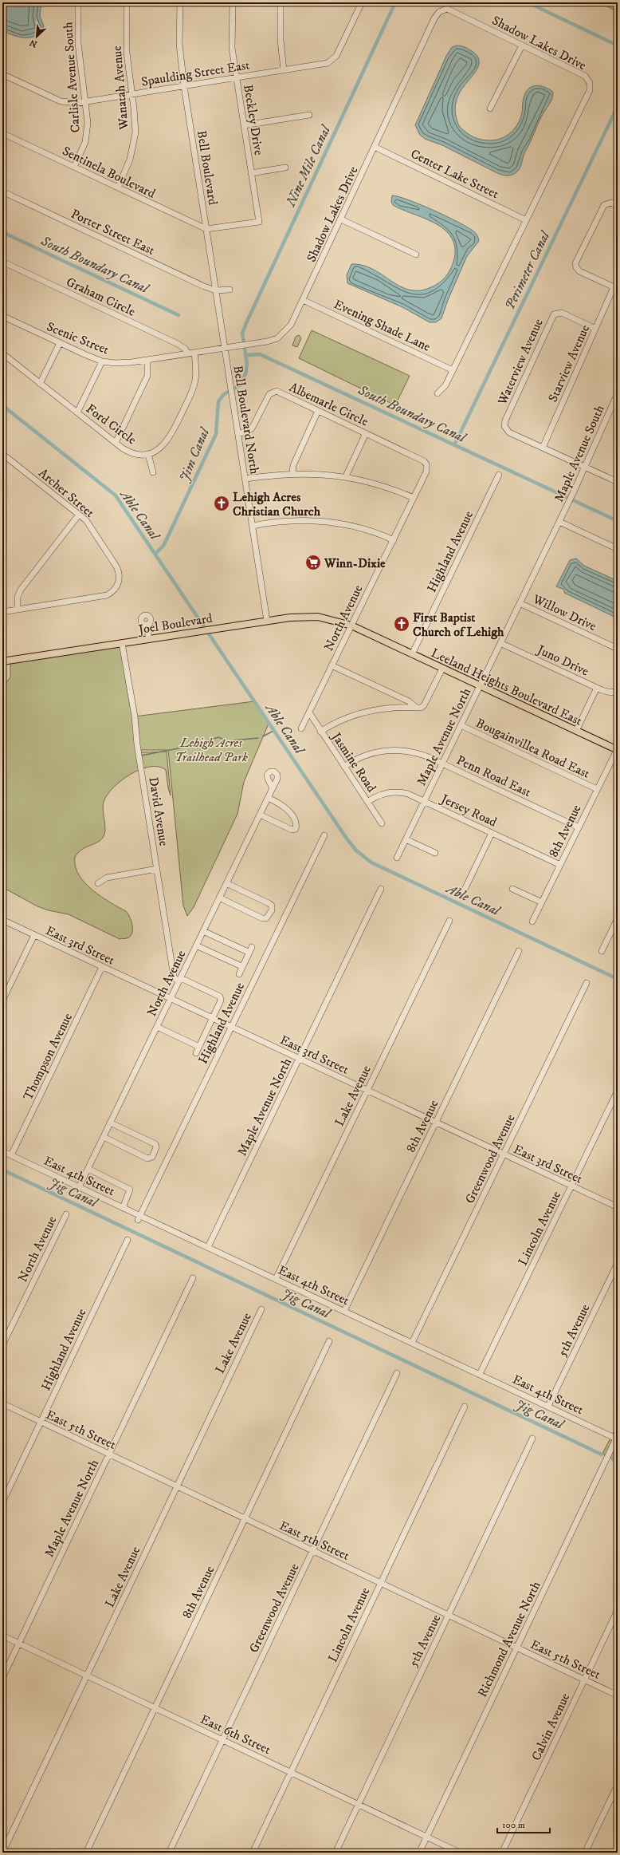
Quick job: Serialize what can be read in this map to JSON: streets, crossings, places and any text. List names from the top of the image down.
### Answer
{
  "streets": {
    "main road": ["Joel Boulevard", "Leeland Heights Boulevard East"],
    "street": [
      "Shadow Lakes Drive",
      "Spaulding Street East",
      "Carlisle Avenue South",
      "Wanatah Avenue",
      "Beckley Drive",
      "Bell Boulevard",
      "Sentinela Boulevard",
      "Center Lake Street",
      "Porter Street East",
      "Graham Circle",
      "Evening Shade Lane",
      "Scenic Street",
      "Waterview Avenue",
      "Starview Avenue",
      "Albemarle Circle",
      "Bell Boulevard North",
      "Ford Circle",
      "Maple Avenue South",
      "Archer Street",
      "Highland Avenue",
      "Willow Drive",
      "North Avenue",
      "Juno Drive",
      "Maple Avenue North",
      "Bougainvillea Road East",
      "Jasmine Road",
      "Penn Road East",
      "Jersey Road",
      "David Avenue",
      "8th Avenue",
      "East 3rd Street",
      "Thompson Avenue",
      "Lake Avenue",
      "Greenwood Avenue",
      "East 4th Street",
      "Lincoln Avenue",
      "5th Avenue",
      "East 5th Street",
      "Richmond Avenue North",
      "Calvin Avenue",
      "East 6th Street"
    ]
  },
  "crossings": [
    ["Shadow Lakes Drive", "Center Lake Street"],
    ["Shadow Lakes Drive", "Evening Shade Lane"],
    ["Shadow Lakes Drive", "Scenic Street"],
    ["Shadow Lakes Drive", "Bell Boulevard North"],
    ["Spaulding Street East", "Carlisle Avenue South"],
    ["Spaulding Street East", "Wanatah Avenue"],
    ["Spaulding Street East", "Beckley Drive"],
    ["Spaulding Street East", "Bell Boulevard"],
    ["Carlisle Avenue South", "Sentinela Boulevard"],
    ["Wanatah Avenue", "Sentinela Boulevard"],
    ["Beckley Drive", "Bell Boulevard"],
    ["Beckley Drive", "Sentinela Boulevard"],
    ["Bell Boulevard", "Sentinela Boulevard"],
    ["Bell Boulevard", "Porter Street East"],
    ["Bell Boulevard", "Bell Boulevard North"],
    ["Graham Circle", "Scenic Street"],
    ["Scenic Street", "Bell Boulevard North"],
    ["Scenic Street", "Ford Circle"],
    ["Waterview Avenue", "Starview Avenue"],
    ["Albemarle Circle", "Bell Boulevard North"],
    ["Albemarle Circle", "North Avenue"],
    ["Bell Boulevard North", "Joel Boulevard"],
    ["Maple Avenue South", "Maple Avenue North"],
    ["Highland Avenue", "Leeland Heights Boulevard East"],
    ["Highland Avenue", "East 3rd Street"],
    ["Highland Avenue", "East 4th Street"],
    ["Highland Avenue", "East 5th Street"],
    ["Willow Drive", "Maple Avenue North"],
    ["North Avenue", "Joel Boulevard"],
    ["North Avenue", "Leeland Heights Boulevard East"],
    ["North Avenue", "Jasmine Road"],
    ["North Avenue", "David Avenue"],
    ["North Avenue", "East 3rd Street"],
    ["North Avenue", "East 4th Street"],
    ["Joel Boulevard", "Leeland Heights Boulevard East"],
    ["Joel Boulevard", "David Avenue"],
    ["Juno Drive", "Maple Avenue North"],
    ["Leeland Heights Boulevard East", "Maple Avenue North"],
    ["Leeland Heights Boulevard East", "8th Avenue"],
    ["Maple Avenue North", "Bougainvillea Road East"],
    ["Maple Avenue North", "Penn Road East"],
    ["Maple Avenue North", "Jersey Road"],
    ["Maple Avenue North", "East 3rd Street"],
    ["Maple Avenue North", "East 4th Street"],
    ["Maple Avenue North", "East 5th Street"],
    ["Maple Avenue North", "East 6th Street"],
    ["Bougainvillea Road East", "8th Avenue"],
    ["Jasmine Road", "Penn Road East"],
    ["Jasmine Road", "Jersey Road"],
    ["Penn Road East", "8th Avenue"],
    ["Jersey Road", "8th Avenue"],
    ["8th Avenue", "East 3rd Street"],
    ["8th Avenue", "East 4th Street"],
    ["8th Avenue", "East 5th Street"],
    ["8th Avenue", "East 6th Street"],
    ["East 3rd Street", "Thompson Avenue"],
    ["East 3rd Street", "Lake Avenue"],
    ["East 3rd Street", "Greenwood Avenue"],
    ["East 3rd Street", "Lincoln Avenue"],
    ["Thompson Avenue", "East 4th Street"],
    ["Lake Avenue", "East 4th Street"],
    ["Lake Avenue", "East 5th Street"],
    ["Lake Avenue", "East 6th Street"],
    ["Greenwood Avenue", "East 4th Street"],
    ["Greenwood Avenue", "East 5th Street"],
    ["Greenwood Avenue", "East 6th Street"],
    ["East 4th Street", "Lincoln Avenue"],
    ["East 4th Street", "5th Avenue"],
    ["East 4th Street", "Richmond Avenue North"],
    ["Lincoln Avenue", "East 5th Street"],
    ["Lincoln Avenue", "East 6th Street"],
    ["5th Avenue", "East 5th Street"],
    ["5th Avenue", "East 6th Street"],
    ["East 5th Street", "Richmond Avenue North"],
    ["East 5th Street", "Calvin Avenue"],
    ["Richmond Avenue North", "East 6th Street"]
  ],
  "water": [
    "Nine Mile Canal",
    "South Boundary Canal",
    "Perimeter Canal",
    "Jim Canal",
    "Able Canal",
    "Jig Canal"
  ],
  "parks": ["Lehigh Acres Trailhead Park"],
  "places": {
    "church": ["Lehigh Acres Christian Church", "First Baptist Church of Lehigh"],
    "supermarket": ["Winn-Dixie"]
  },
  "scale_bar": "100 m",
  "north": "bottom left"
}
